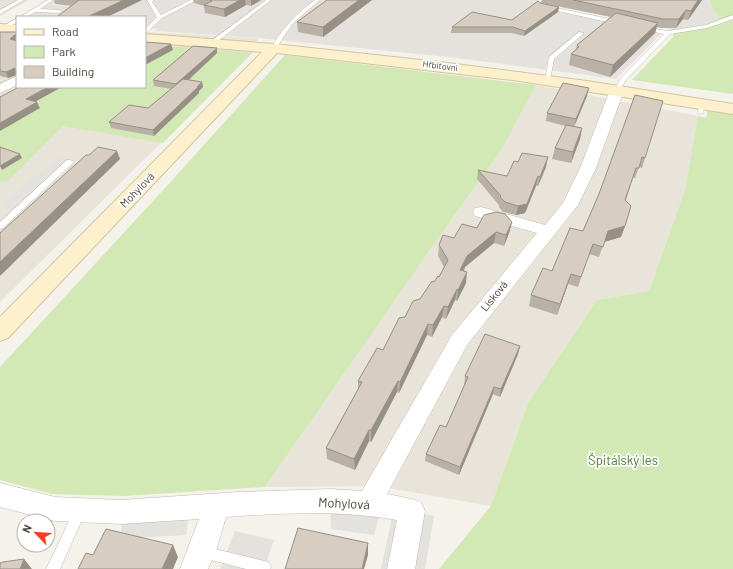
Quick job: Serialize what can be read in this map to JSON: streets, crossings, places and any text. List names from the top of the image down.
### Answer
{
  "streets": {
    "street": ["Hřbitovní", "Mohylová", "Lísková"]
  },
  "crossings": [
    ["Hřbitovní", "Mohylová"],
    ["Hřbitovní", "Lísková"],
    ["Mohylová", "Lísková"]
  ],
  "parks": ["Špitálský les"],
  "legend": ["Road", "Park", "Building"],
  "north": "top left"
}
